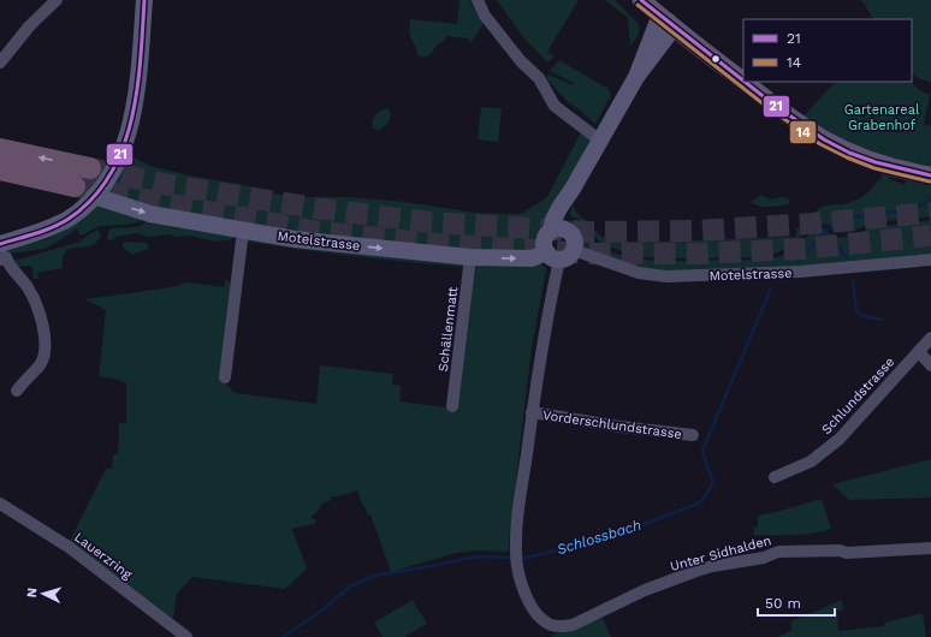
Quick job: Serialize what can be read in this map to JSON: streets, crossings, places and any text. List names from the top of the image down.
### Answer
{
  "streets": {
    "street": [
      "Motelstrasse",
      "Schällenmatt",
      "Schlundstrasse",
      "Vorderschlundstrasse",
      "Unter Sidhalden",
      "Lauerzring"
    ]
  },
  "crossings": [
    ["Motelstrasse", "Schällenmatt"],
    ["Motelstrasse", "Vorderschlundstrasse"],
    ["Vorderschlundstrasse", "Unter Sidhalden"]
  ],
  "one_way": ["Motelstrasse"],
  "water": ["Schlossbach"],
  "parks": ["Gartenareal Grabenhof"],
  "lines": ["transit line 21", "transit line 14"],
  "legend": ["21", "14"],
  "scale_bar": "50 m",
  "north": "left"
}
